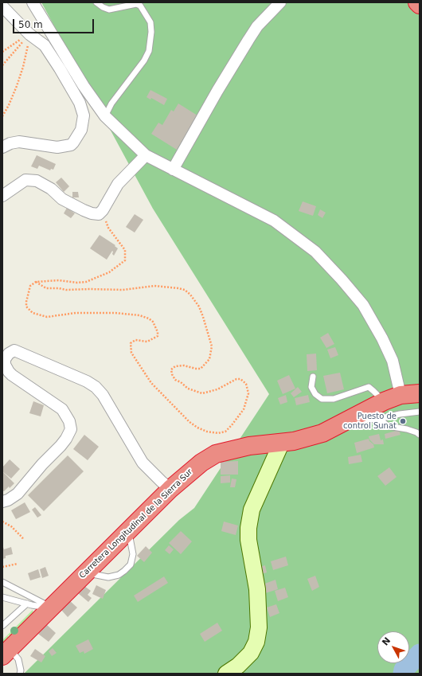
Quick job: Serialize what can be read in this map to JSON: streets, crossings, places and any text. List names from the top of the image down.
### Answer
{
  "streets": {
    "highway": ["Carretera Longitudinal de la Sierra Sur"]
  },
  "places": ["Puesto de control Sunat"],
  "scale_bar": "50 m",
  "north": "top left"
}
